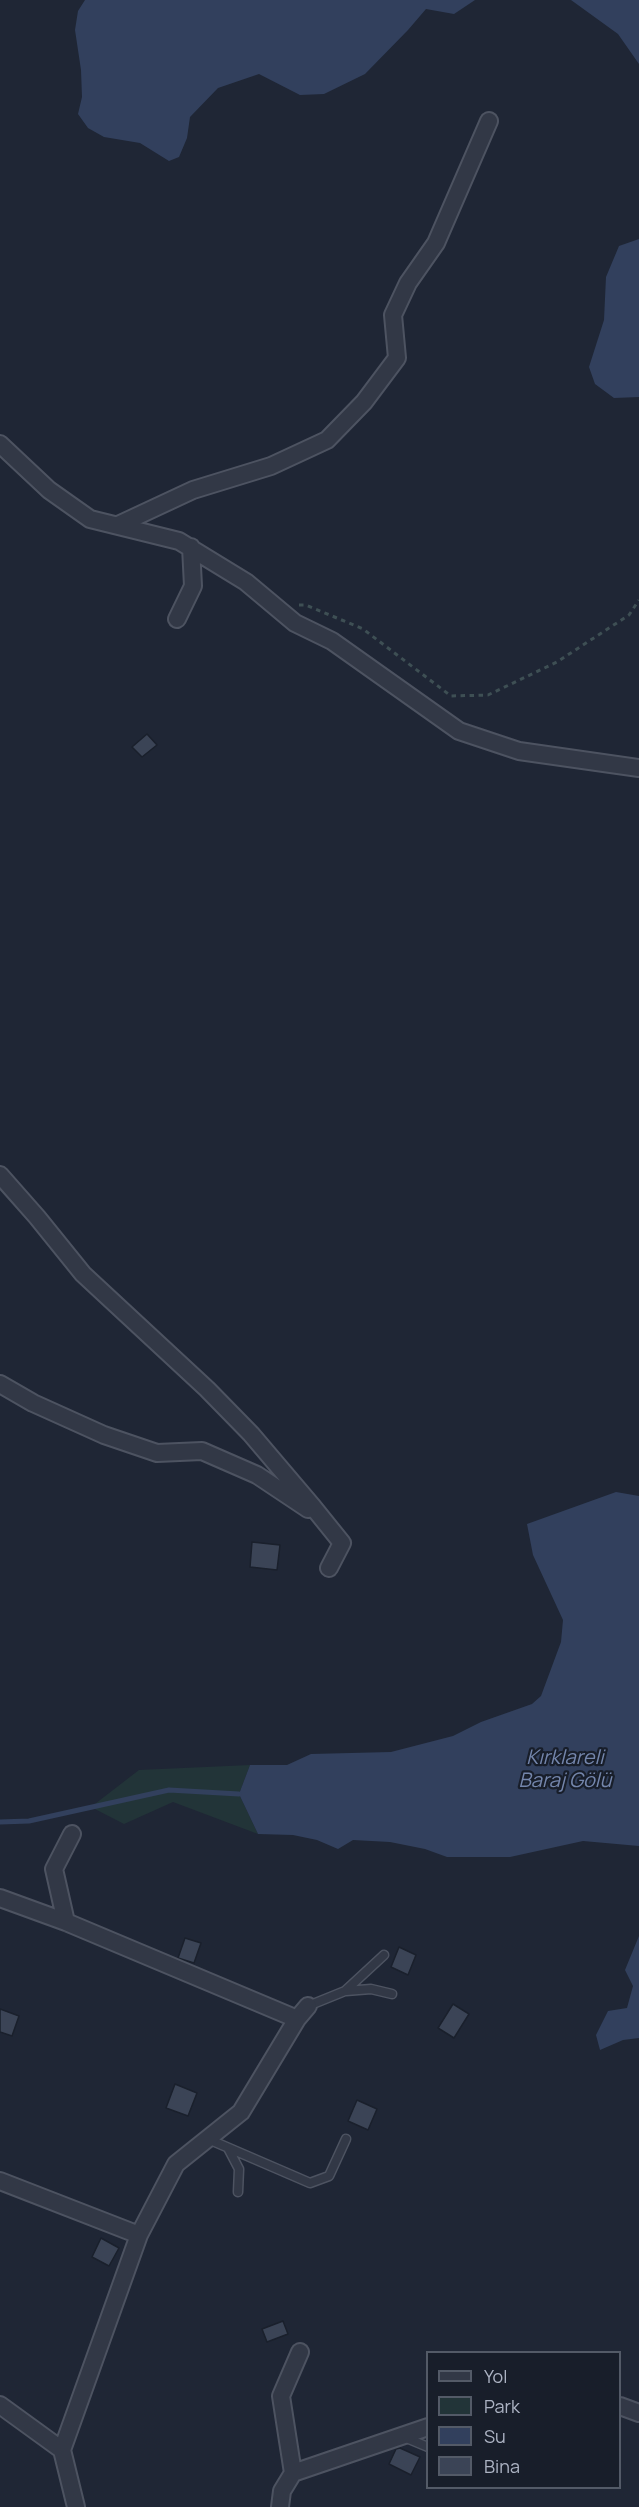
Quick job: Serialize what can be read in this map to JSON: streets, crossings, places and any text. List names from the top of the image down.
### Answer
{
  "water": ["Kırklareli Baraj Gölü"],
  "legend": [
    "Yol",
    "Park",
    "Su",
    "Bina"
  ]
}
